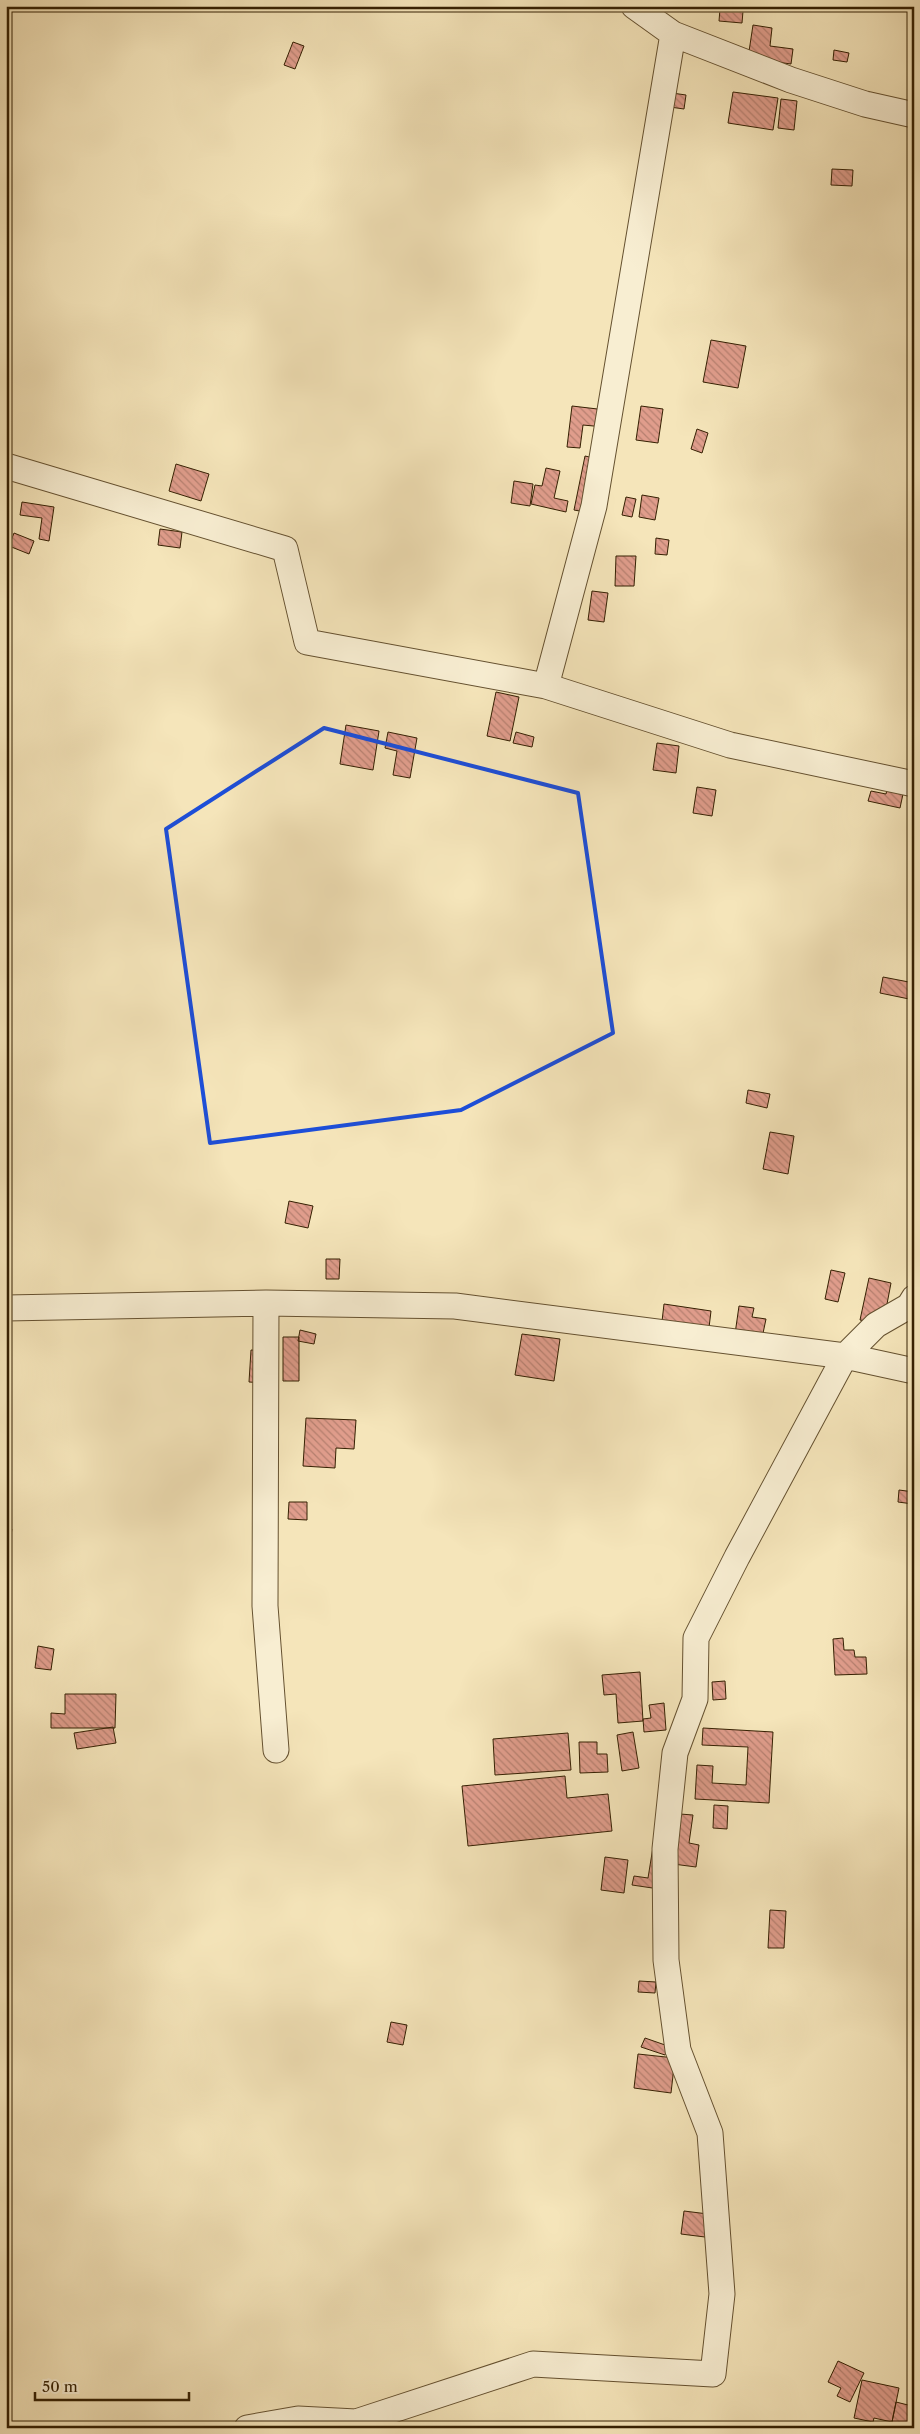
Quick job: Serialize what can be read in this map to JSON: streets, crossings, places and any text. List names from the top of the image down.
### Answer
{
  "scale_bar": "50 m"
}
